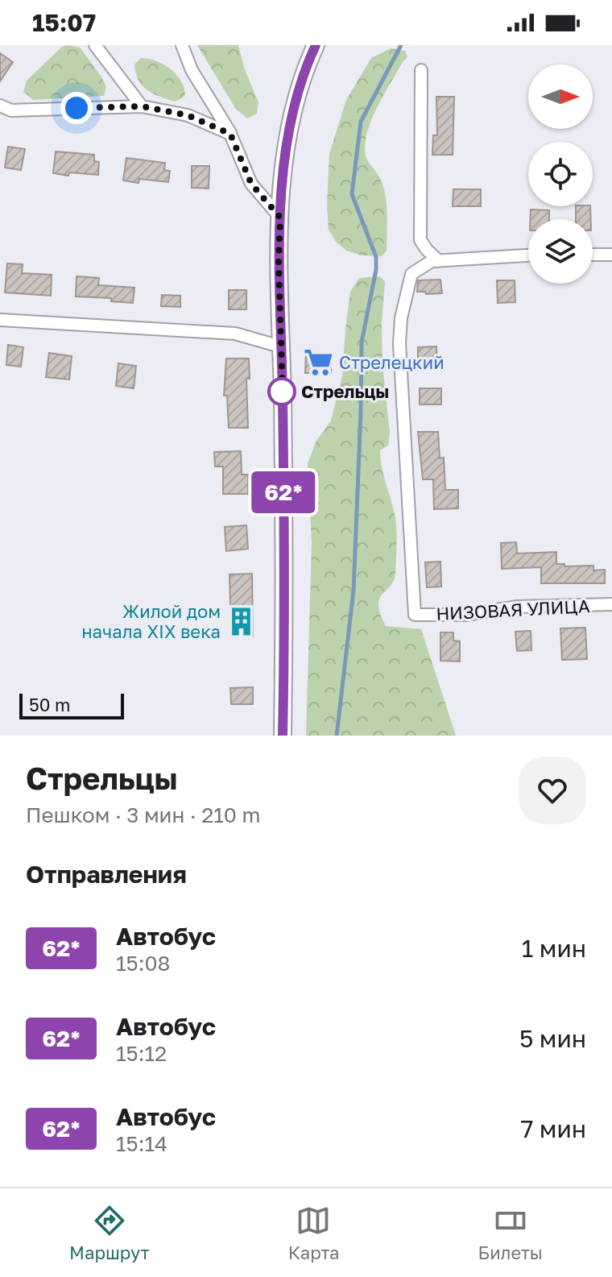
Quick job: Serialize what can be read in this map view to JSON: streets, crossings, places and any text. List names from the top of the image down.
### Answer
{
  "streets": {
    "street": ["НИЗОВАЯ УЛИЦА"]
  },
  "places": {
    "supermarket": ["Стрелецкий"],
    "other": ["Стрельцы"],
    "building": ["Жилой дом начала XIX века"]
  },
  "lines": ["bus line 62*"],
  "scale_bar": "50 m",
  "north": "right",
  "page": {
    "status": "15:07",
    "on_map": "62*",
    "scale": "50 m",
    "heading": [
      ["Стрельцы", "Пешком · 3 мин · 210 m"],
      "Отправления"
    ],
    "list": [
      {
        "mark": "62*",
        "name": "Автобус",
        "note": "15:08",
        "value": "1 мин"
      },
      {
        "mark": "62*",
        "name": "Автобус",
        "note": "15:12",
        "value": "5 мин"
      },
      {
        "mark": "62*",
        "name": "Автобус",
        "note": "15:14",
        "value": "7 мин"
      }
    ],
    "tabs": ["Маршрут", "Карта", "Билеты"]
  }
}
